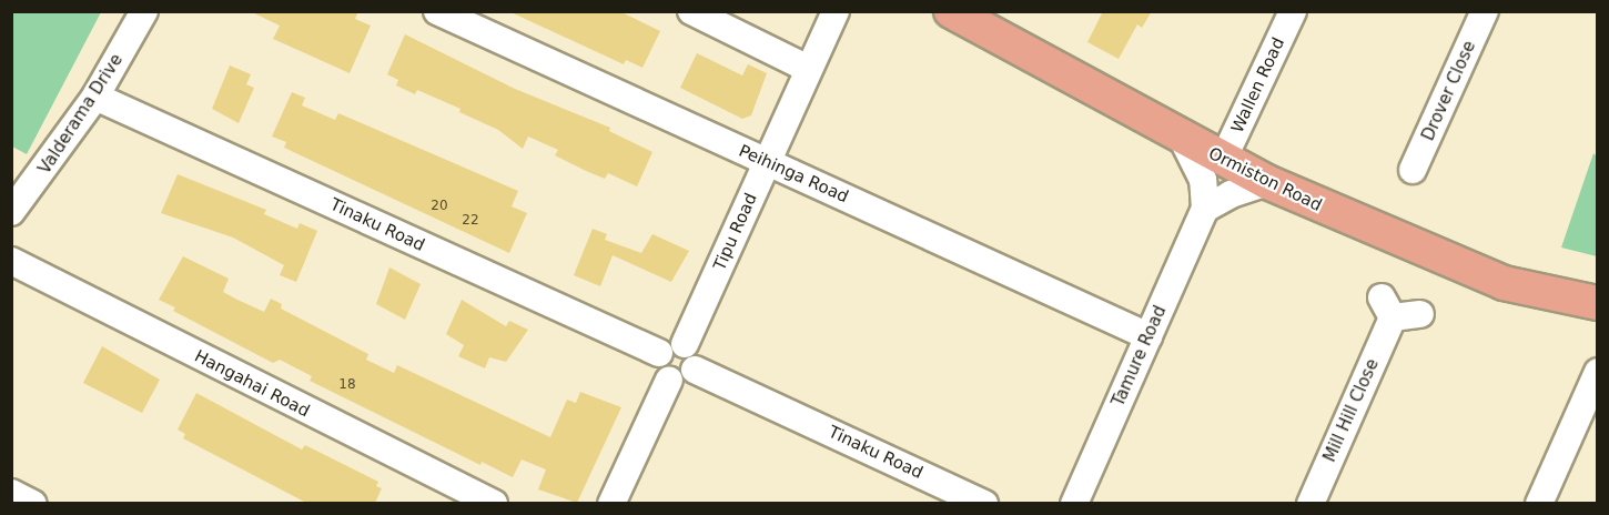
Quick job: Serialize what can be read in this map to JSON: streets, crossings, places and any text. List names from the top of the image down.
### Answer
{
  "streets": {
    "main road": ["Ormiston Road"],
    "street": [
      "Wallen Road",
      "Drover Close",
      "Valderama Drive",
      "Peihinga Road",
      "Tinaku Road",
      "Tipu Road",
      "Tamure Road",
      "Hangahai Road",
      "Mill Hill Close"
    ]
  },
  "crossings": [
    ["Wallen Road", "Ormiston Road"],
    ["Valderama Drive", "Tinaku Road"],
    ["Peihinga Road", "Tipu Road"],
    ["Peihinga Road", "Tamure Road"],
    ["Tinaku Road", "Tipu Road"]
  ],
  "house_numbers": ["20", "22", "18"]
}
